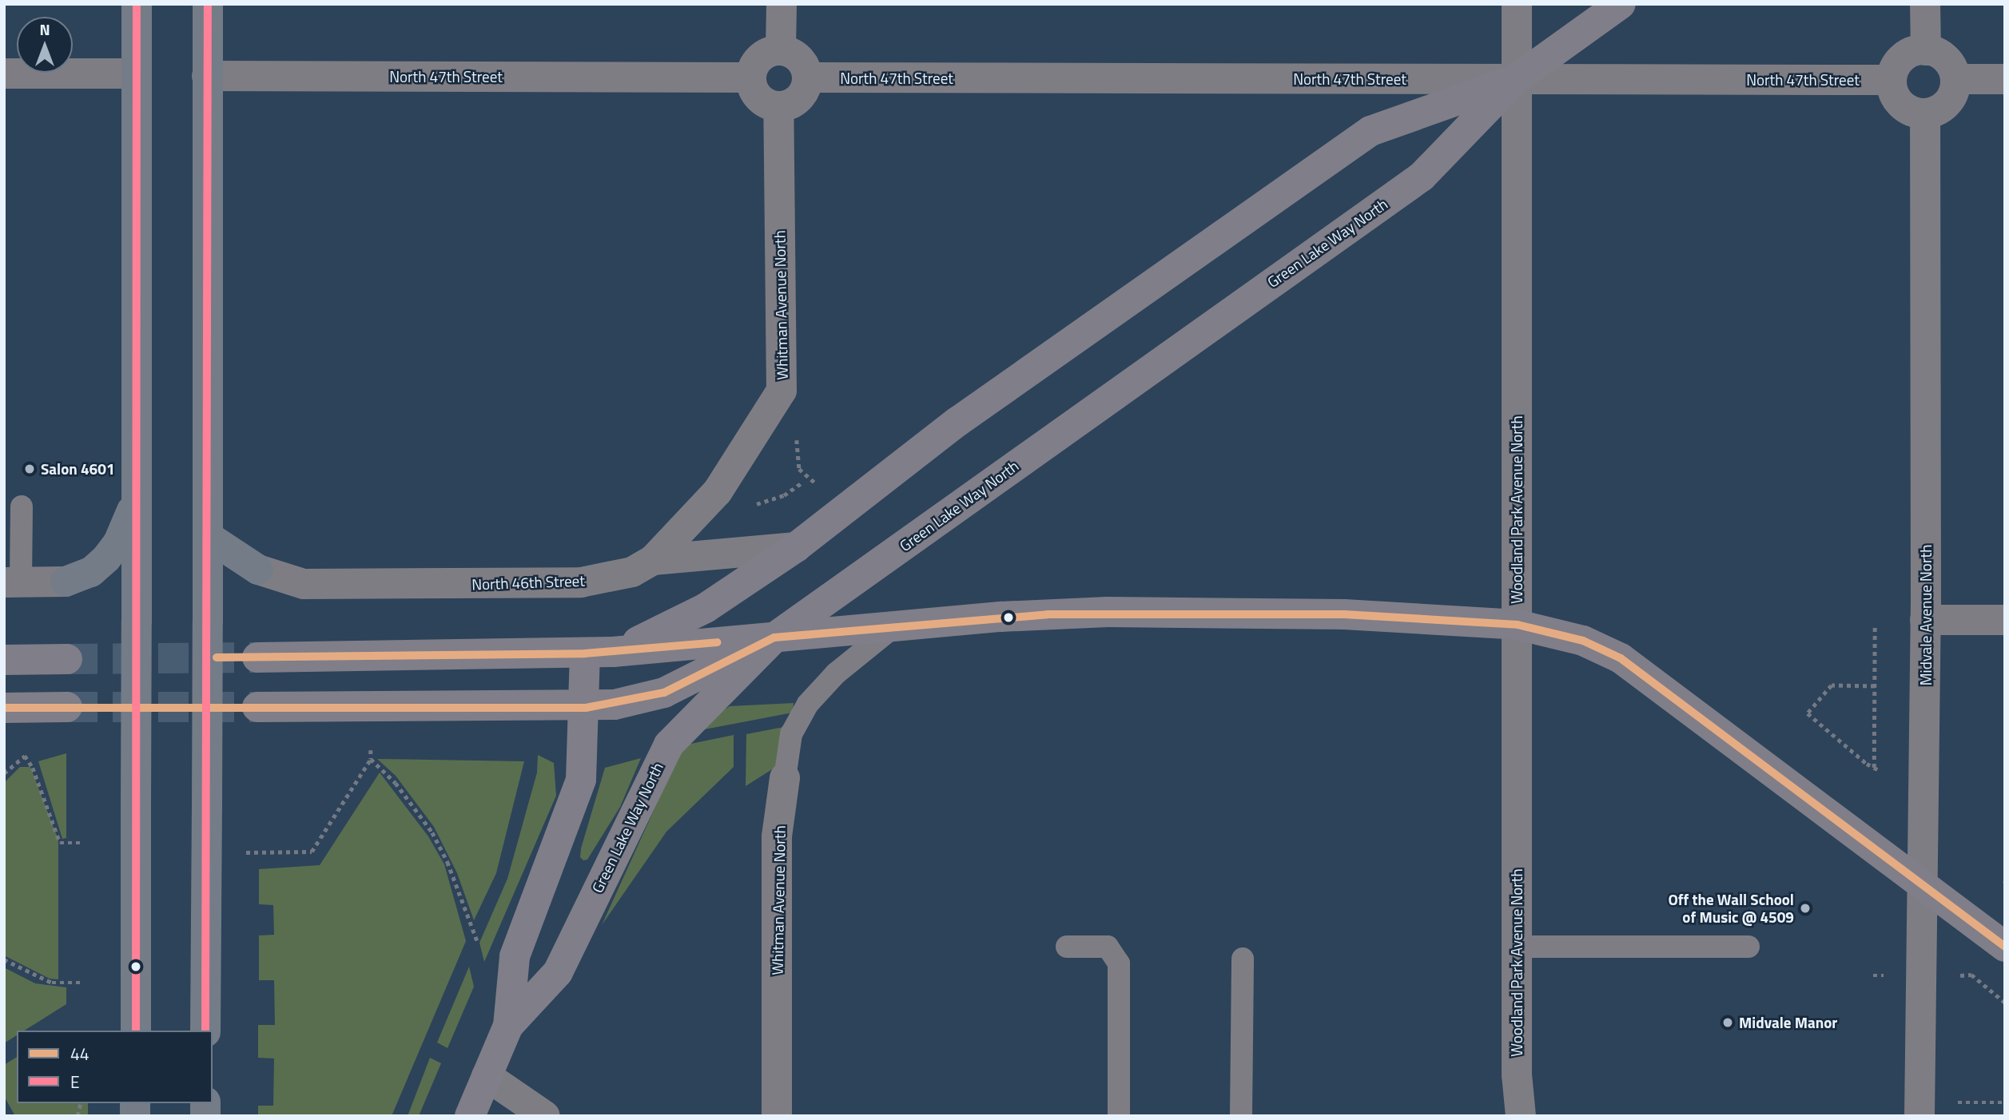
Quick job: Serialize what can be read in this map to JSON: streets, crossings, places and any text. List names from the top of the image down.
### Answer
{
  "streets": {
    "main road": ["Green Lake Way North"],
    "street": [
      "North 47th Street",
      "Whitman Avenue North",
      "Woodland Park Avenue North",
      "North 46th Street",
      "Midvale Avenue North"
    ]
  },
  "crossings": [
    ["North 47th Street", "Green Lake Way North"],
    ["North 47th Street", "Whitman Avenue North"],
    ["North 47th Street", "Woodland Park Avenue North"],
    ["North 47th Street", "Midvale Avenue North"],
    ["Green Lake Way North", "Woodland Park Avenue North"],
    ["Green Lake Way North", "North 46th Street"],
    ["Whitman Avenue North", "North 46th Street"]
  ],
  "places": ["Salon 4601", "Off the Wall School of Music @ 4509", "Midvale Manor"],
  "lines": ["transit line E", "transit line 44"],
  "legend": ["44", "E"],
  "north": "top"
}
